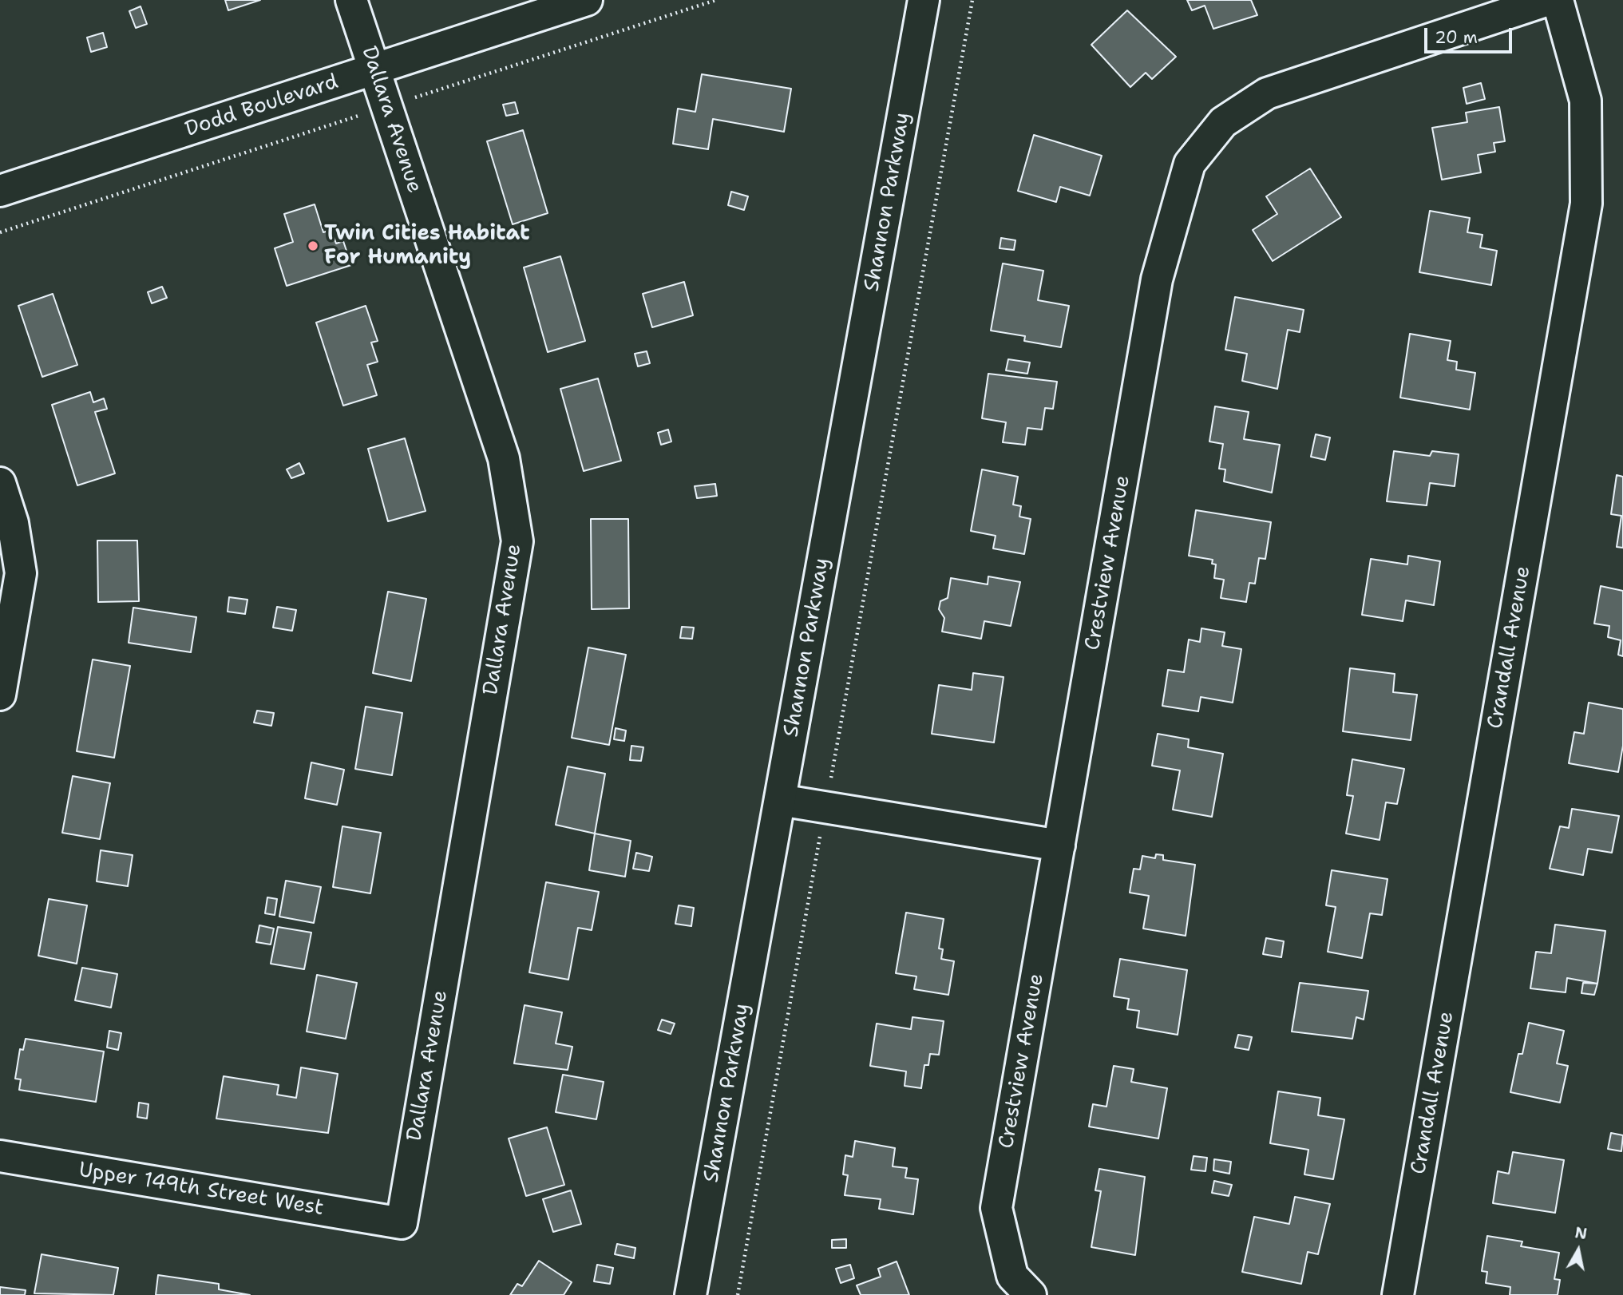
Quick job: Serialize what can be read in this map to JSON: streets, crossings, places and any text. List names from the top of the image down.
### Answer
{
  "streets": {
    "street": [
      "Dodd Boulevard",
      "Dallara Avenue",
      "Shannon Parkway",
      "Crestview Avenue",
      "Crandall Avenue",
      "Upper 149th Street West"
    ]
  },
  "crossings": [
    ["Dodd Boulevard", "Dallara Avenue"],
    ["Dallara Avenue", "Upper 149th Street West"]
  ],
  "places": ["Twin Cities Habitat For Humanity"],
  "scale_bar": "20 m",
  "north": "top"
}
